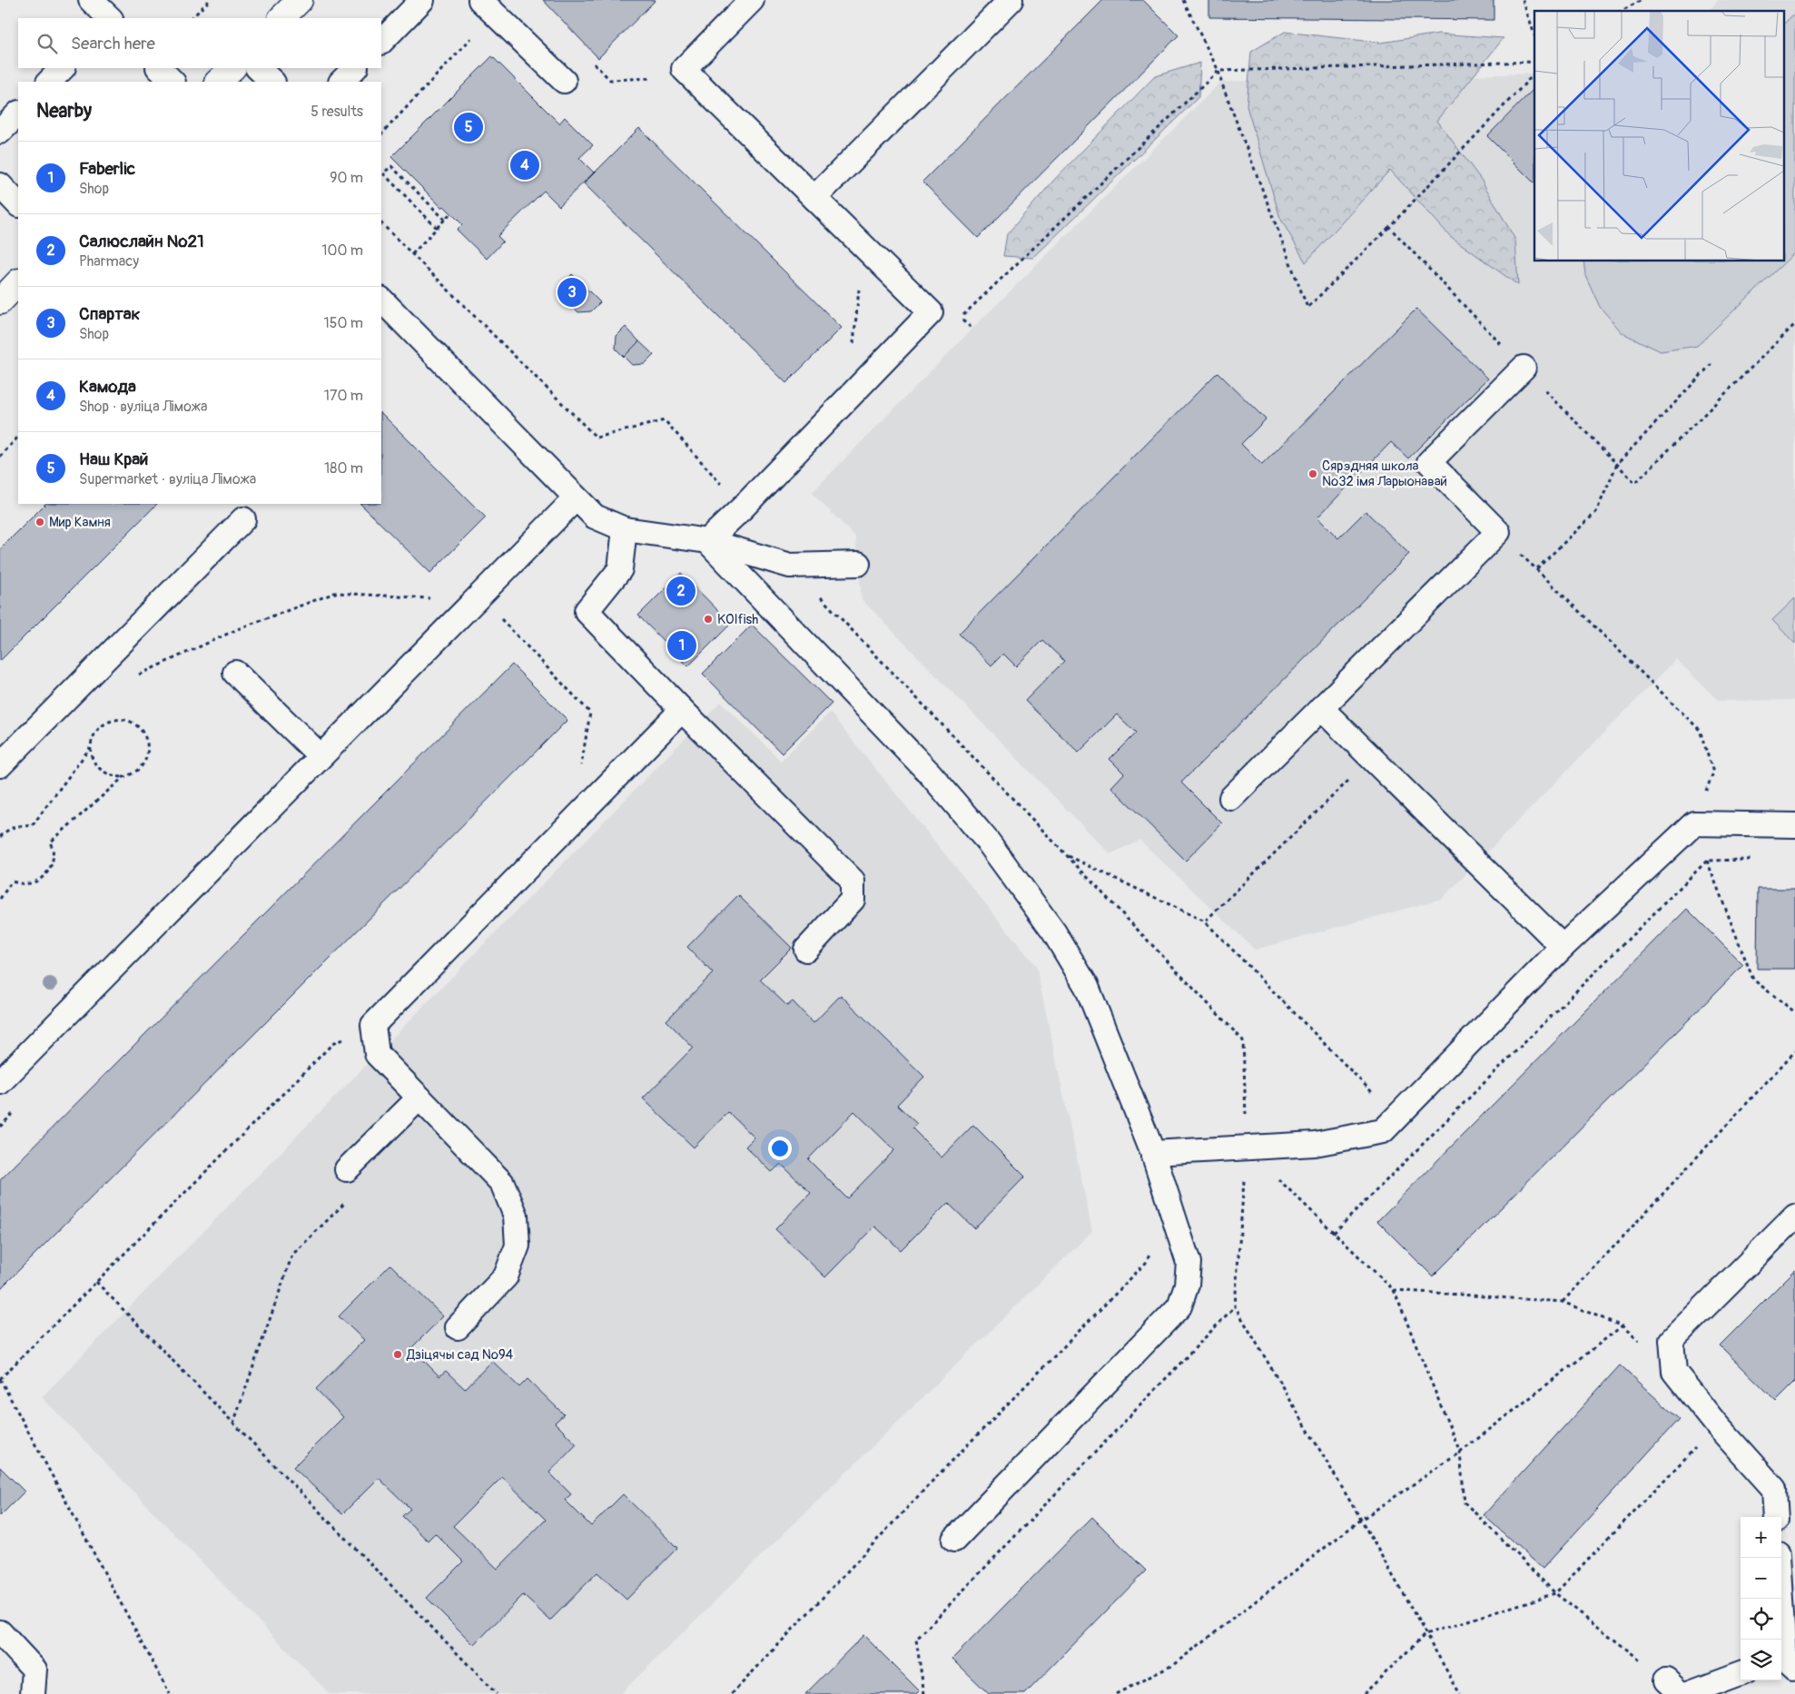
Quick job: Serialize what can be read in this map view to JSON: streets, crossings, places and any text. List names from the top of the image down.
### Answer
{
  "places": [
    "Сярэдняя школа №32 імя Ларыонавай",
    "Мир Камня",
    "KOIfish",
    "Дзіцячы сад №94"
  ],
  "page": {
    "search": "Search here",
    "heading": ["Nearby", "5 results"],
    "pins": [
      "5",
      "4",
      "3",
      "2",
      "1"
    ],
    "list": [
      {
        "mark": "1",
        "name": "Faberlic",
        "note": "Shop",
        "value": "90 m"
      },
      {
        "mark": "2",
        "name": "Салюслайн №21",
        "note": "Pharmacy",
        "value": "100 m"
      },
      {
        "mark": "3",
        "name": "Спартак",
        "note": "Shop",
        "value": "150 m"
      },
      {
        "mark": "4",
        "name": "Камода",
        "note": "Shop · вуліца Ліможа",
        "value": "170 m"
      },
      {
        "mark": "5",
        "name": "Наш Край",
        "note": "Supermarket · вуліца Ліможа",
        "value": "180 m"
      }
    ],
    "map_buttons": ["+", "−"]
  }
}
